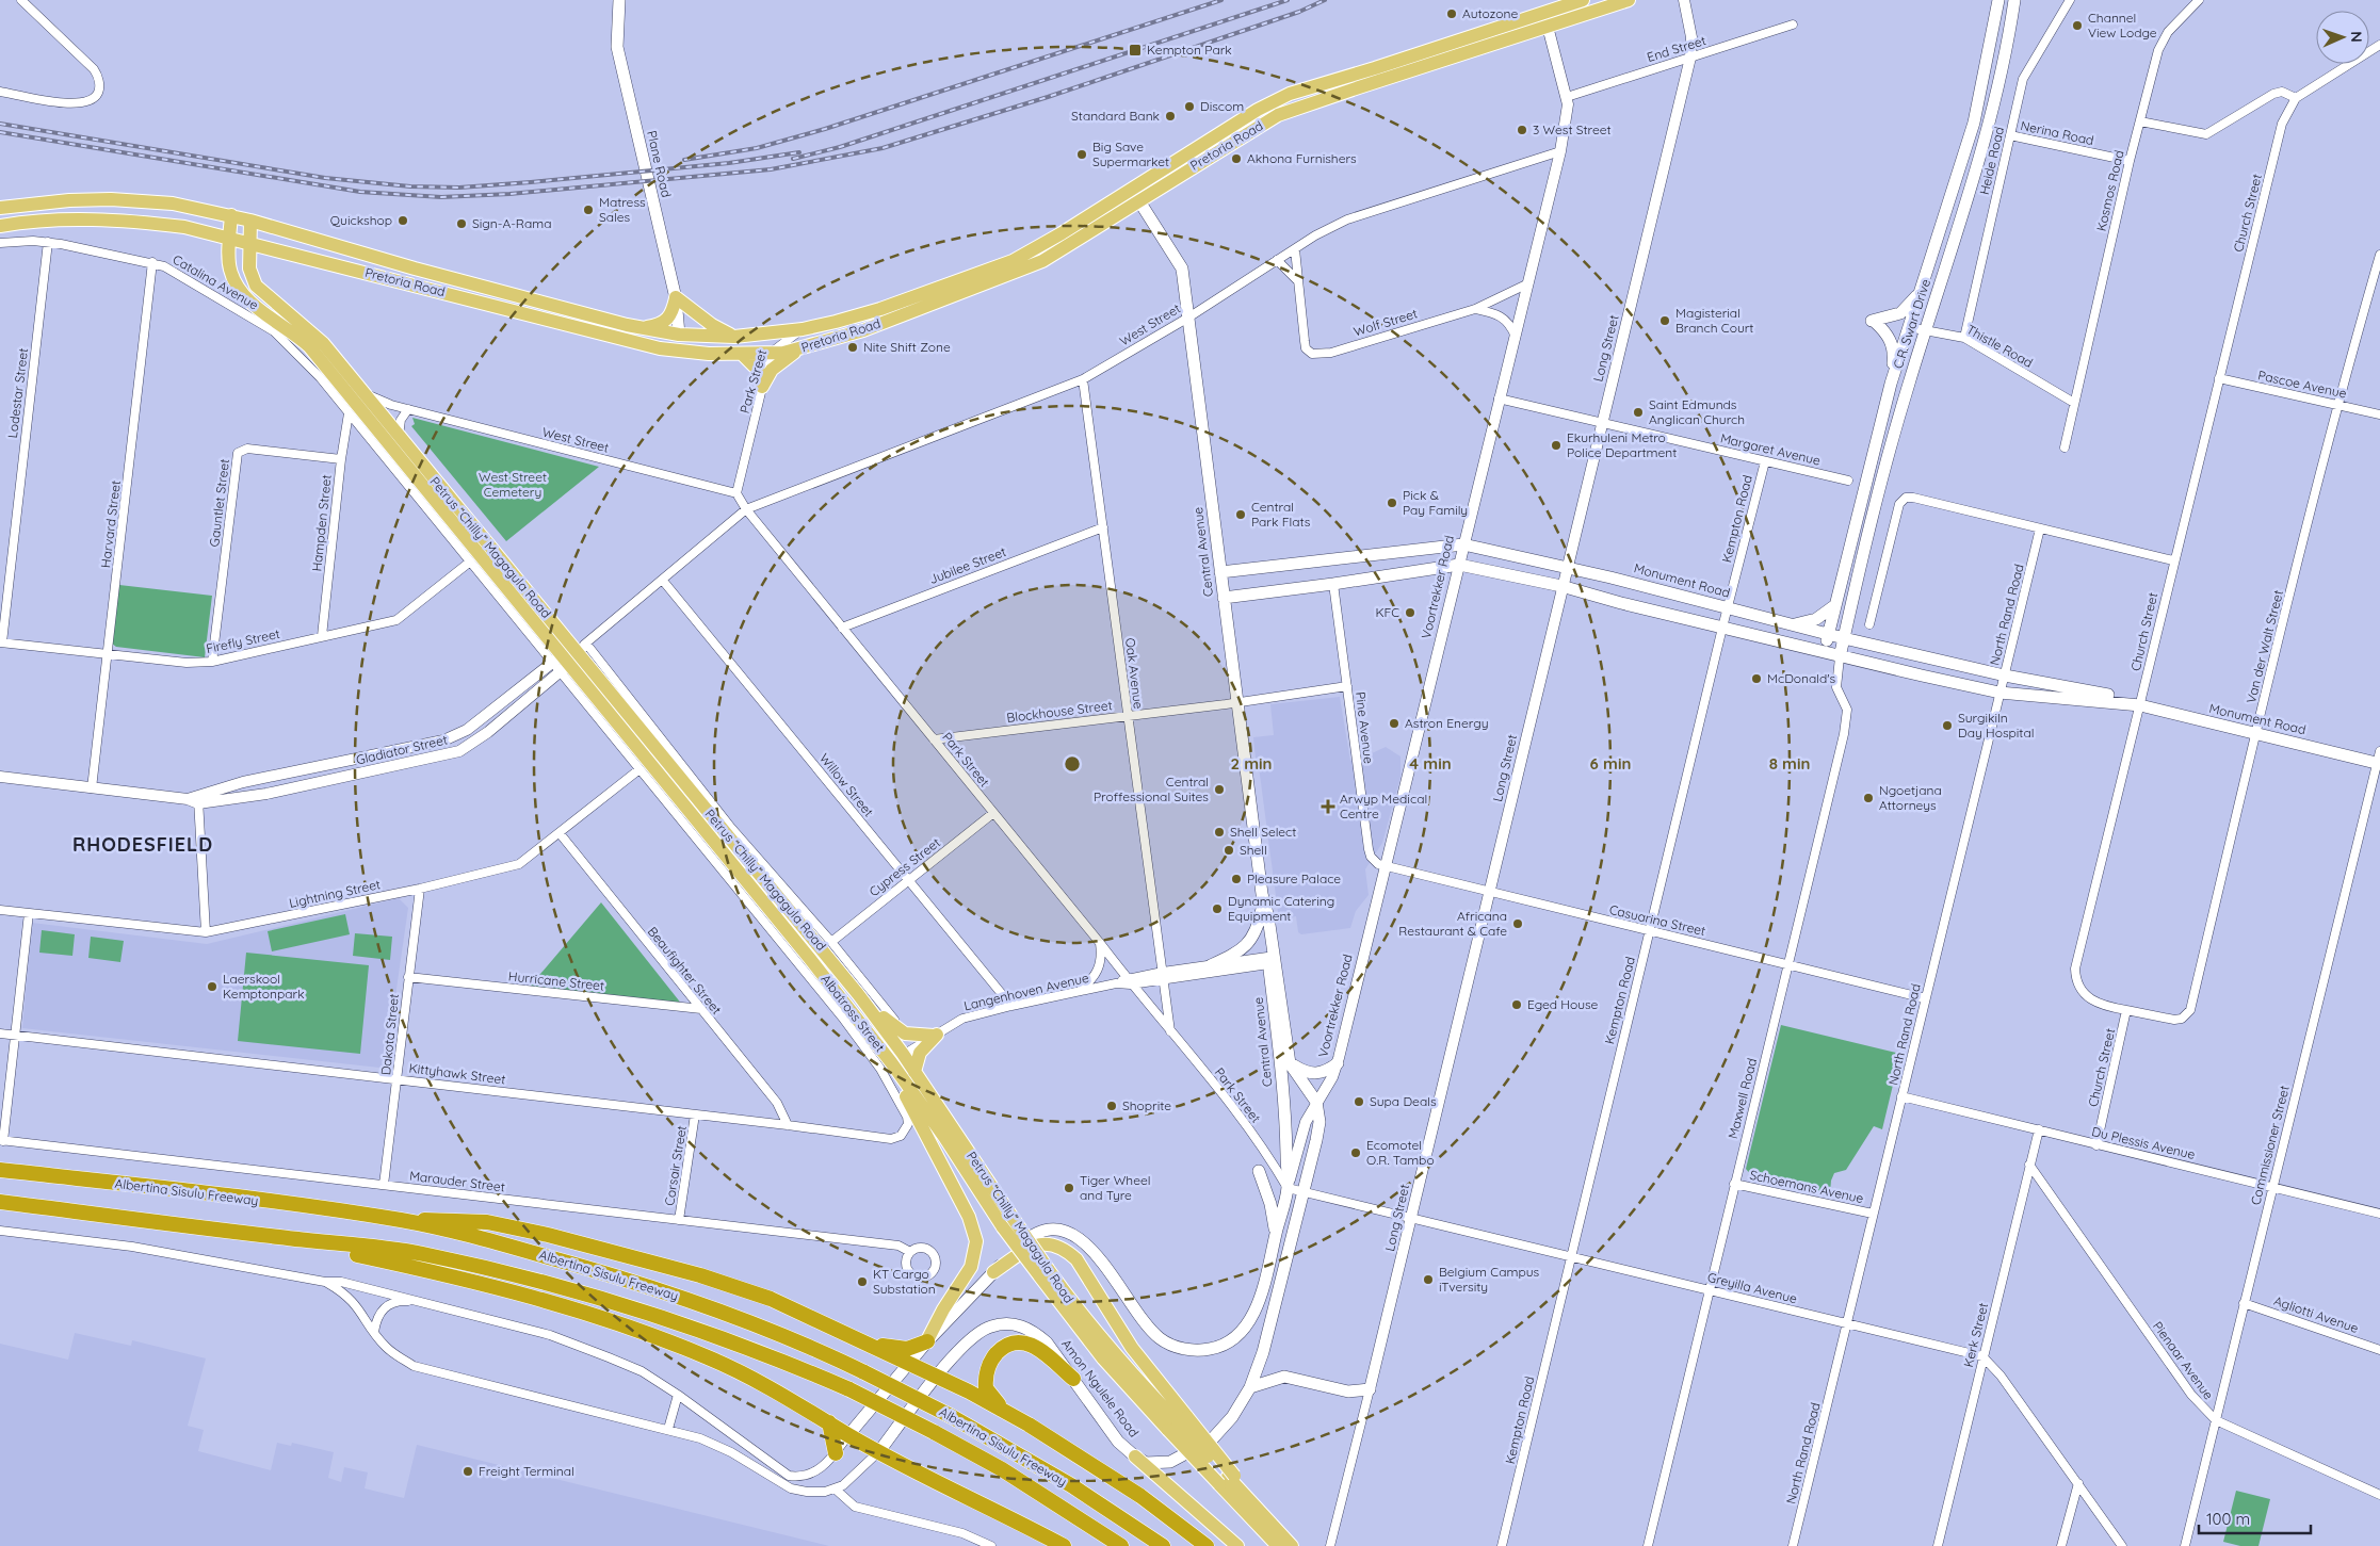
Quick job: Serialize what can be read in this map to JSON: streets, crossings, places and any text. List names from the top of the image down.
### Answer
{
  "streets": {
    "highway": ["Albertina Sisulu Freeway"],
    "main road": [
      "Pretoria Road",
      "Plane Road",
      "C.R. Swart Drive",
      "Petrus “Chilly” Magagula Road",
      "Central Avenue",
      "Monument Road",
      "Amon Ngulele Road"
    ],
    "street": [
      "End Street",
      "Nerina Road",
      "Heide Road",
      "Kosmos Road",
      "Church Street",
      "Catalina Avenue",
      "Wolf Street",
      "West Street",
      "Thistle Road",
      "Long Street",
      "Park Street",
      "Pascoe Avenue",
      "Lodestar Street",
      "Margaret Avenue",
      "Gauntlet Street",
      "Kempton Road",
      "Hampden Street",
      "Harvard Street",
      "Jubilee Street",
      "Voortrekker Road",
      "North Rand Road",
      "Firefly Street",
      "Van der Walt Street",
      "Oak Avenue",
      "Blockhouse Street",
      "Pine Avenue",
      "Gladiator Street",
      "Willow Street",
      "Cypress Street",
      "Lightning Street",
      "Casuarina Street",
      "Beaufighter Street",
      "Hurricane Street",
      "Langenhoven Avenue",
      "Albatross Street",
      "Dakota Street",
      "Kittyhawk Street",
      "Maxwell Road",
      "Du Plessis Avenue",
      "Commissioner Street",
      "Corsair Street",
      "Marauder Street",
      "Schoemans Avenue",
      "Greyilla Avenue",
      "Agliotti Avenue",
      "Kerk Street",
      "Pienaar Avenue"
    ]
  },
  "crossings": [
    ["End Street", "Long Street"],
    ["End Street", "Voortrekker Road"],
    ["Nerina Road", "Heide Road"],
    ["Nerina Road", "Kosmos Road"],
    ["Pretoria Road", "Plane Road"],
    ["Pretoria Road", "Park Street"],
    ["Pretoria Road", "Petrus “Chilly” Magagula Road"],
    ["Pretoria Road", "Central Avenue"],
    ["Pretoria Road", "Voortrekker Road"],
    ["Heide Road", "Thistle Road"],
    ["Kosmos Road", "Thistle Road"],
    ["Church Street", "Pascoe Avenue"],
    ["Church Street", "Monument Road"],
    ["Church Street", "Van der Walt Street"],
    ["Church Street", "Du Plessis Avenue"],
    ["Catalina Avenue", "Lodestar Street"],
    ["Catalina Avenue", "Hampden Street"],
    ["Catalina Avenue", "Harvard Street"],
    ["Catalina Avenue", "Albatross Street"],
    ["Wolf Street", "Voortrekker Road"],
    ["C.R. Swart Drive", "Thistle Road"],
    ["C.R. Swart Drive", "Monument Road"],
    ["C.R. Swart Drive", "Maxwell Road"],
    ["West Street", "Park Street"],
    ["West Street", "Petrus “Chilly” Magagula Road"],
    ["West Street", "Central Avenue"],
    ["West Street", "Voortrekker Road"],
    ["West Street", "Oak Avenue"],
    ["West Street", "Gladiator Street"],
    ["Long Street", "Margaret Avenue"],
    ["Long Street", "Monument Road"],
    ["Long Street", "Casuarina Street"],
    ["Long Street", "Greyilla Avenue"],
    ["Park Street", "Central Avenue"],
    ["Park Street", "Jubilee Street"],
    ["Park Street", "Oak Avenue"],
    ["Park Street", "Blockhouse Street"],
    ["Park Street", "Gladiator Street"],
    ["Park Street", "Cypress Street"],
    ["Park Street", "Langenhoven Avenue"],
    ["Park Street", "Greyilla Avenue"],
    ["Pascoe Avenue", "Van der Walt Street"],
    ["Lodestar Street", "Firefly Street"],
    ["Margaret Avenue", "Kempton Road"],
    ["Margaret Avenue", "Voortrekker Road"],
    ["Gauntlet Street", "Hampden Street"],
    ["Gauntlet Street", "Firefly Street"],
    ["Kempton Road", "Monument Road"],
    ["Kempton Road", "Casuarina Street"],
    ["Kempton Road", "Greyilla Avenue"],
    ["Hampden Street", "Firefly Street"],
    ["Hampden Street", "Albatross Street"],
    ["Harvard Street", "Firefly Street"],
    ["Harvard Street", "Gladiator Street"],
    ["Petrus “Chilly” Magagula Road", "Gladiator Street"],
    ["Petrus “Chilly” Magagula Road", "Langenhoven Avenue"],
    ["Petrus “Chilly” Magagula Road", "Albatross Street"],
    ["Central Avenue", "Monument Road"],
    ["Central Avenue", "Blockhouse Street"],
    ["Central Avenue", "Langenhoven Avenue"],
    ["Central Avenue", "Greyilla Avenue"],
    ["Jubilee Street", "Oak Avenue"],
    ["Monument Road", "Voortrekker Road"],
    ["Monument Road", "North Rand Road"],
    ["Monument Road", "Van der Walt Street"],
    ["Monument Road", "Pine Avenue"],
    ["Monument Road", "Maxwell Road"],
    ["Monument Road", "Commissioner Street"],
    ["Voortrekker Road", "Pine Avenue"],
    ["Voortrekker Road", "Casuarina Street"],
    ["North Rand Road", "Casuarina Street"],
    ["North Rand Road", "Du Plessis Avenue"],
    ["North Rand Road", "Schoemans Avenue"],
    ["North Rand Road", "Greyilla Avenue"],
    ["Firefly Street", "Albatross Street"],
    ["Oak Avenue", "Blockhouse Street"],
    ["Oak Avenue", "Langenhoven Avenue"],
    ["Blockhouse Street", "Pine Avenue"],
    ["Pine Avenue", "Casuarina Street"],
    ["Gladiator Street", "Willow Street"],
    ["Gladiator Street", "Albatross Street"],
    ["Willow Street", "Cypress Street"],
    ["Willow Street", "Langenhoven Avenue"],
    ["Cypress Street", "Albatross Street"],
    ["Lightning Street", "Beaufighter Street"],
    ["Lightning Street", "Albatross Street"],
    ["Lightning Street", "Dakota Street"],
    ["Casuarina Street", "Maxwell Road"],
    ["Beaufighter Street", "Hurricane Street"],
    ["Beaufighter Street", "Kittyhawk Street"],
    ["Hurricane Street", "Dakota Street"],
    ["Albatross Street", "Kittyhawk Street"],
    ["Dakota Street", "Kittyhawk Street"],
    ["Dakota Street", "Marauder Street"],
    ["Kittyhawk Street", "Corsair Street"],
    ["Maxwell Road", "Schoemans Avenue"],
    ["Maxwell Road", "Greyilla Avenue"],
    ["Du Plessis Avenue", "Commissioner Street"],
    ["Du Plessis Avenue", "Kerk Street"],
    ["Commissioner Street", "Agliotti Avenue"],
    ["Commissioner Street", "Pienaar Avenue"],
    ["Corsair Street", "Marauder Street"],
    ["Greyilla Avenue", "Kerk Street"],
    ["Greyilla Avenue", "Amon Ngulele Road"],
    ["Kerk Street", "Pienaar Avenue"]
  ],
  "districts": ["RHODESFIELD"],
  "parks": ["West Street Cemetery"],
  "places": {
    "other": [
      "Autozone",
      "Channel View Lodge",
      "Discom",
      "Standard Bank",
      "3 West Street",
      "Big Save Supermarket",
      "Akhona Furnishers",
      "Matress Sales",
      "Quickshop",
      "Sign-A-Rama",
      "Magisterial Branch Court",
      "Nite Shift Zone",
      "Saint Edmunds Anglican Church",
      "Ekurhuleni Metro Police Department",
      "Pick & Pay Family",
      "Central Park Flats",
      "KFC",
      "McDonald's",
      "Astron Energy",
      "Surgikiln Day Hospital",
      "Central Proffessional Suites",
      "Ngoetjana Attorneys",
      "Shell Select",
      "Shell",
      "Pleasure Palace",
      "Dynamic Catering Equipment",
      "Africana Restaurant & Cafe",
      "Laerskool Kemptonpark",
      "Eged House",
      "Supa Deals",
      "Shoprite",
      "Ecomotel O.R. Tambo",
      "Tiger Wheel and Tyre",
      "Belgium Campus iTversity",
      "KT Cargo Substation",
      "Freight Terminal"
    ],
    "transit": ["Kempton Park"],
    "health": ["Arwyp Medical Centre"]
  },
  "scale_bar": "100 m",
  "north": "right",
  "rings": [
    "2 min",
    "4 min",
    "6 min",
    "8 min"
  ]
}
